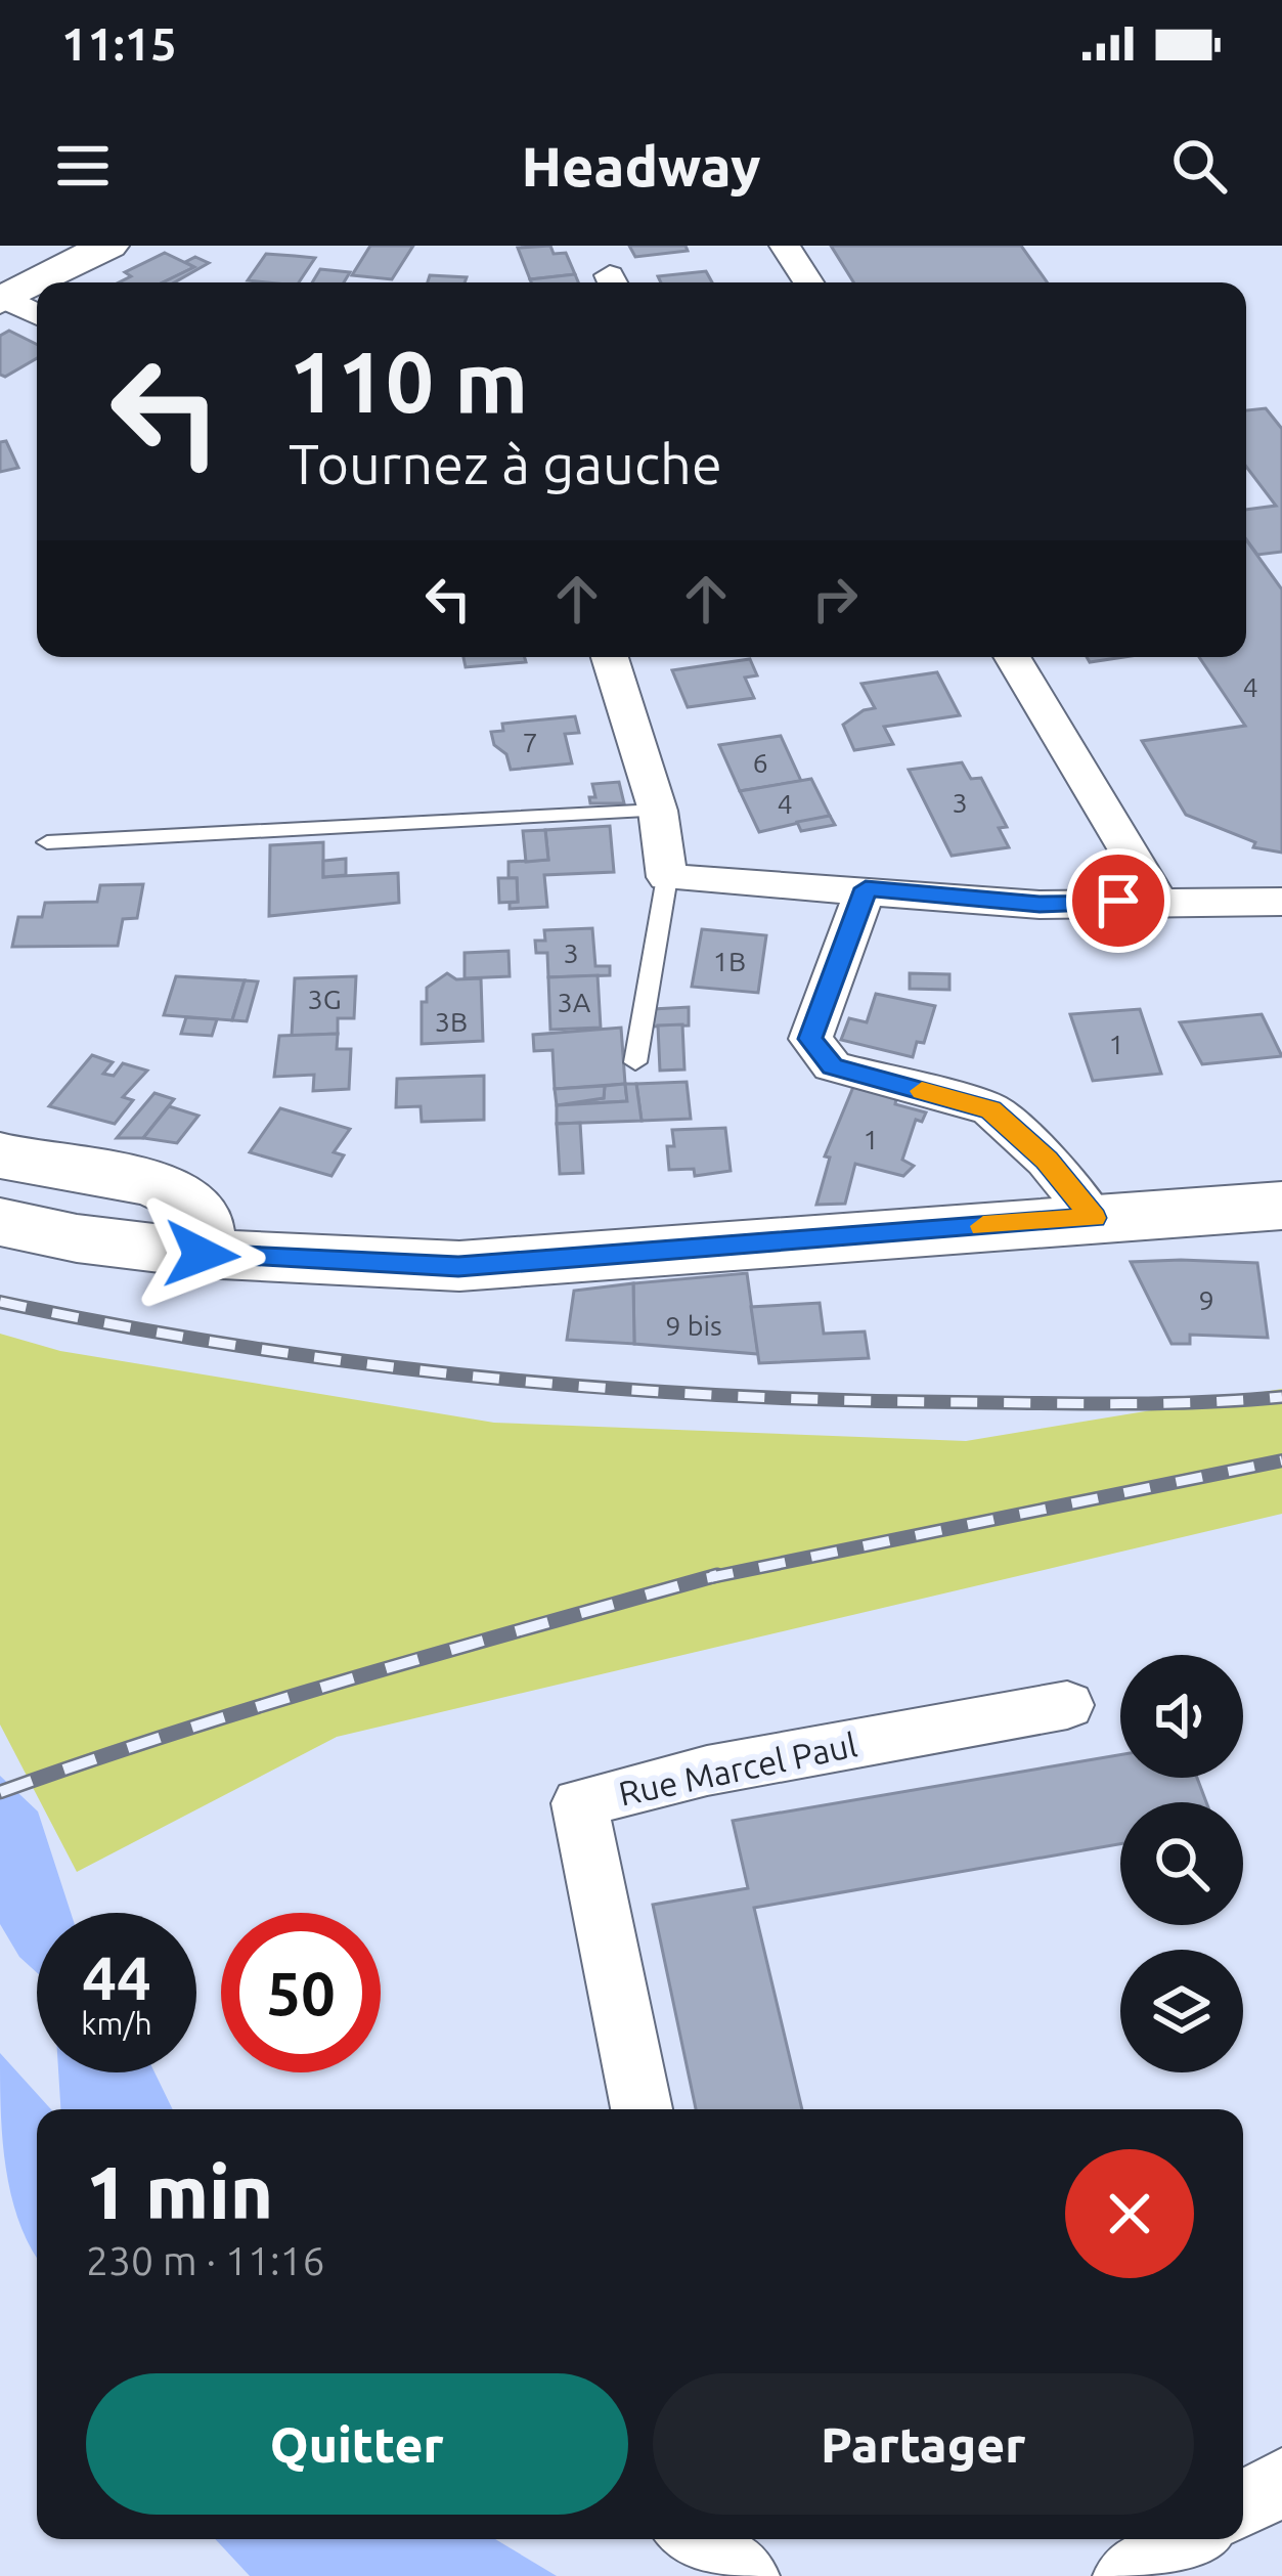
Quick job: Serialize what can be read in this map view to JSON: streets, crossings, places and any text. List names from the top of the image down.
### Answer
{
  "streets": {
    "street": ["Rue Marcel Paul"]
  },
  "house_numbers": [
    "4",
    "7",
    "6",
    "3",
    "4",
    "3",
    "1B",
    "3G",
    "3A",
    "3B",
    "1",
    "1",
    "9",
    "9 bis"
  ],
  "page": {
    "status": "11:15",
    "header": "Headway",
    "turn": ["110 m", "Tournez à gauche"],
    "speed": "44 km/h",
    "limit": "50",
    "heading": ["1 min", "230 m · 11:16"],
    "buttons": ["Quitter", "Partager"]
  }
}
